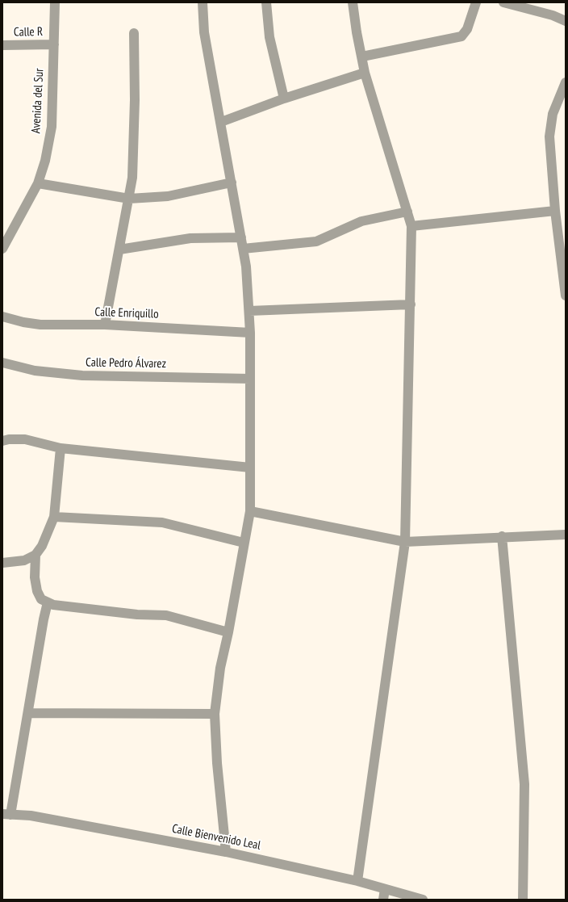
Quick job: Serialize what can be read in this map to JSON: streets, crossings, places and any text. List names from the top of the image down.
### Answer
{
  "streets": {
    "street": [
      "Calle R",
      "Avenida del Sur",
      "Calle Enriquillo",
      "Calle Pedro Álvarez",
      "Calle Bienvenido Leal"
    ]
  },
  "crossings": [
    ["Calle R", "Avenida del Sur"]
  ]
}
